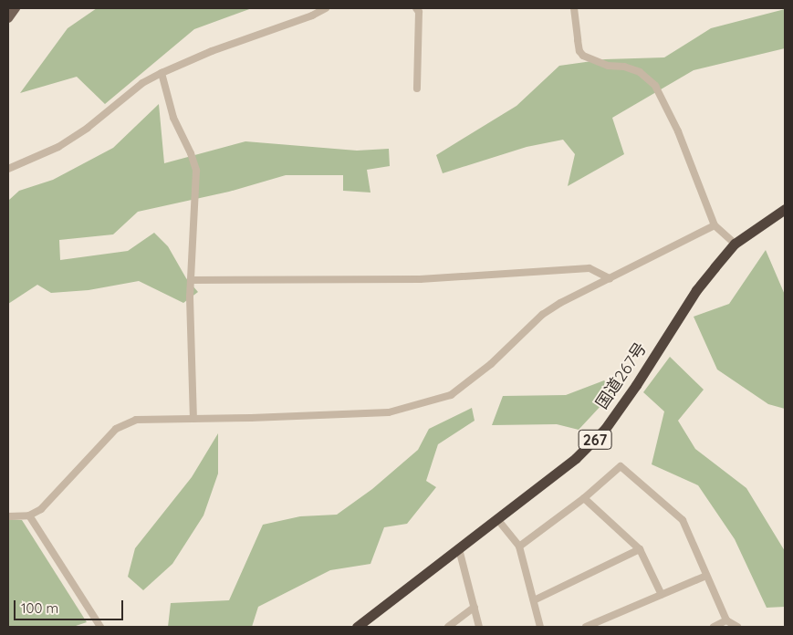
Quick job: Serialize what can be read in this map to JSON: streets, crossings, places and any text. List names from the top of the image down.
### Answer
{
  "streets": {
    "highway": ["国道267号", "267"]
  },
  "scale_bar": "100 m"
}
